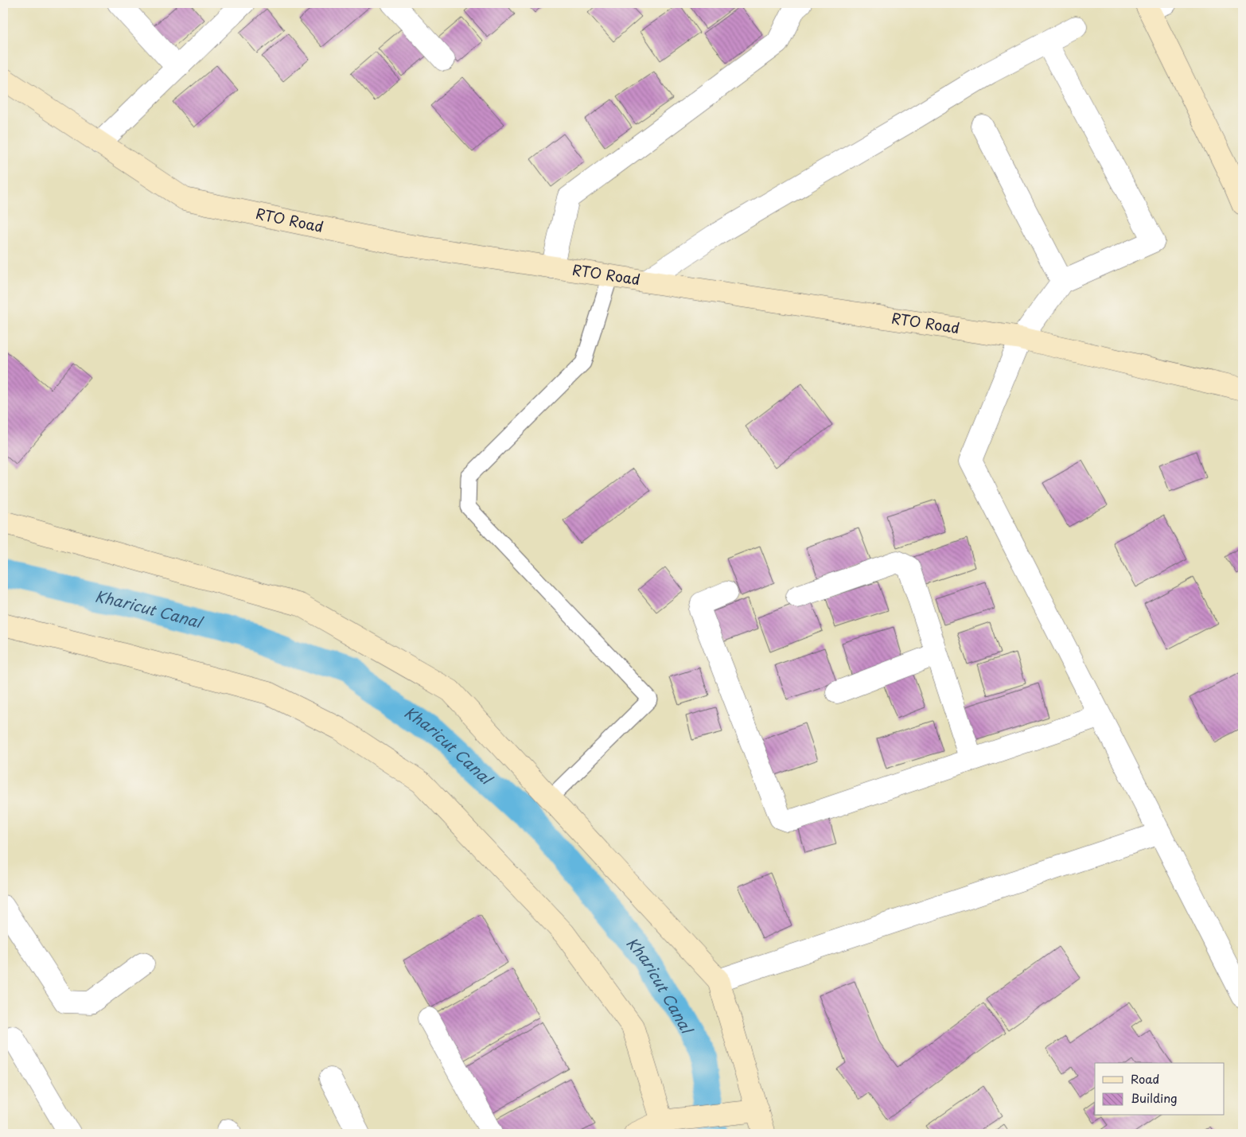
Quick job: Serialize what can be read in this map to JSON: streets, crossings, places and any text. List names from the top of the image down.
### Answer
{
  "streets": {
    "street": ["RTO Road"]
  },
  "water": ["Kharicut Canal"],
  "legend": ["Road", "Building"]
}
